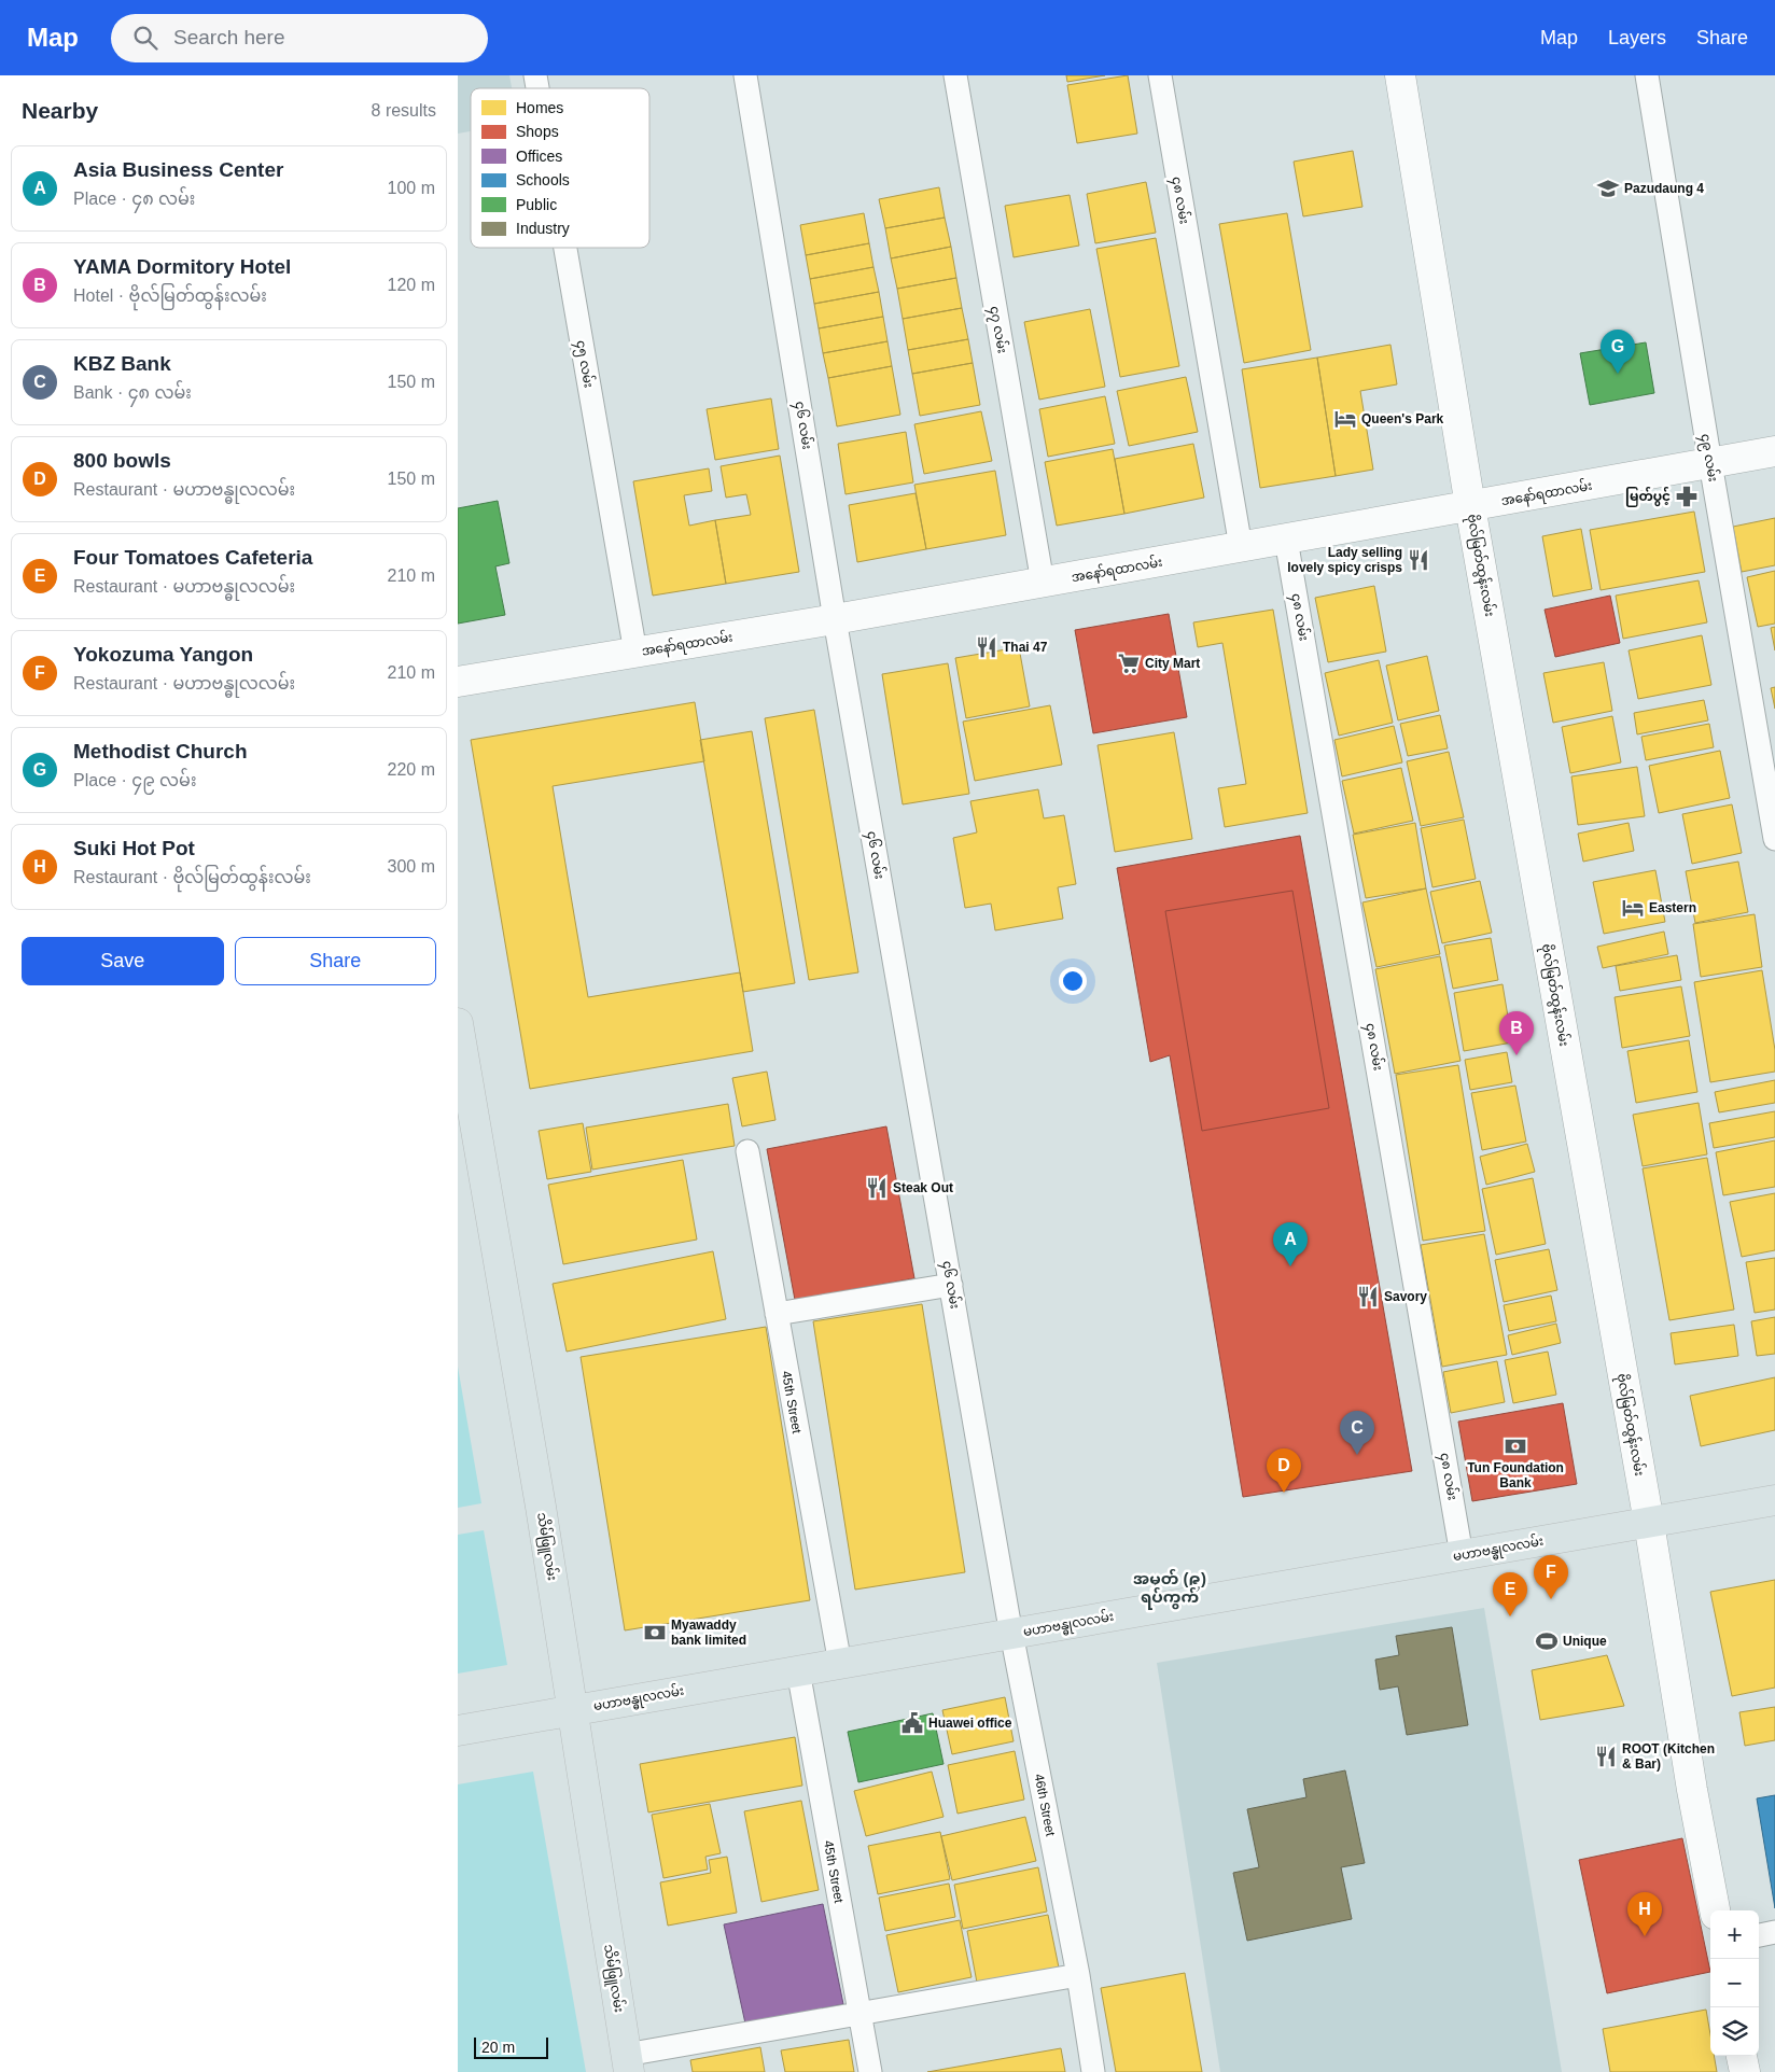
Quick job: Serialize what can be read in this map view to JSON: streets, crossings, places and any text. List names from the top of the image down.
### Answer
{
  "streets": {
    "main road": [
      "အနော်ရထာလမ်း",
      "ဗိုလ်မြတ်ထွန်းလမ်း",
      "သိမ်ဖြူလမ်း",
      "မဟာဗန္ဓုလလမ်း"
    ],
    "street": [
      "၄၈ လမ်း",
      "၄၇ လမ်း",
      "၄၅ လမ်း",
      "၄၆ လမ်း",
      "၄၉ လမ်း",
      "45th Street",
      "46th Street"
    ]
  },
  "crossings": [
    ["၄၈ လမ်း", "အနော်ရထာလမ်း"],
    ["၄၈ လမ်း", "မဟာဗန္ဓုလလမ်း"],
    ["၄၇ လမ်း", "အနော်ရထာလမ်း"],
    ["၄၅ လမ်း", "အနော်ရထာလမ်း"],
    ["၄၆ လမ်း", "အနော်ရထာလမ်း"],
    ["၄၆ လမ်း", "မဟာဗန္ဓုလလမ်း"],
    ["၄၆ လမ်း", "46th Street"],
    ["၄၉ လမ်း", "အနော်ရထာလမ်း"],
    ["အနော်ရထာလမ်း", "ဗိုလ်မြတ်ထွန်းလမ်း"],
    ["ဗိုလ်မြတ်ထွန်းလမ်း", "မဟာဗန္ဓုလလမ်း"],
    ["45th Street", "မဟာဗန္ဓုလလမ်း"],
    ["သိမ်ဖြူလမ်း", "မဟာဗန္ဓုလလမ်း"],
    ["မဟာဗန္ဓုလလမ်း", "46th Street"]
  ],
  "districts": ["အမှတ် (၉) ရပ်ကွက်"],
  "places": {
    "school or university": ["Pazudaung 4"],
    "hotel": ["Queen's Park", "Eastern"],
    "pharmacy": ["မြတ်ပွင့်"],
    "restaurant": [
      "Lady selling lovely spicy crisps",
      "Thai 47",
      "Steak Out",
      "Savory",
      "ROOT (Kitchen & Bar)"
    ],
    "supermarket": ["City Mart"],
    "bank": ["Tun Foundation Bank", "Myawaddy bank limited"],
    "sports": ["Unique"],
    "public building": ["Huawei office"]
  },
  "legend": [
    "Homes",
    "Shops",
    "Offices",
    "Schools",
    "Public",
    "Industry"
  ],
  "scale_bar": "20 m",
  "page": {
    "header": "Map",
    "search": "Search here",
    "nav": ["Map", "Layers", "Share"],
    "heading": ["Nearby", "8 results"],
    "list": [
      {
        "mark": "A",
        "name": "Asia Business Center",
        "note": "Place · ၄၈ လမ်း",
        "value": "100 m"
      },
      {
        "mark": "B",
        "name": "YAMA Dormitory Hotel",
        "note": "Hotel · ဗိုလ်မြတ်ထွန်းလမ်း",
        "value": "120 m"
      },
      {
        "mark": "C",
        "name": "KBZ Bank",
        "note": "Bank · ၄၈ လမ်း",
        "value": "150 m"
      },
      {
        "mark": "D",
        "name": "800 bowls",
        "note": "Restaurant · မဟာဗန္ဓုလလမ်း",
        "value": "150 m"
      },
      {
        "mark": "E",
        "name": "Four Tomatoes Cafeteria",
        "note": "Restaurant · မဟာဗန္ဓုလလမ်း",
        "value": "210 m"
      },
      {
        "mark": "F",
        "name": "Yokozuma Yangon",
        "note": "Restaurant · မဟာဗန္ဓုလလမ်း",
        "value": "210 m"
      },
      {
        "mark": "G",
        "name": "Methodist Church",
        "note": "Place · ၄၉ လမ်း",
        "value": "220 m"
      },
      {
        "mark": "H",
        "name": "Suki Hot Pot",
        "note": "Restaurant · ဗိုလ်မြတ်ထွန်းလမ်း",
        "value": "300 m"
      }
    ],
    "pins": [
      "G",
      "B",
      "A",
      "C",
      "D",
      "F",
      "E",
      "H"
    ],
    "buttons": ["Save", "Share"],
    "map_buttons": ["+", "−"],
    "scale": "20 m"
  }
}
